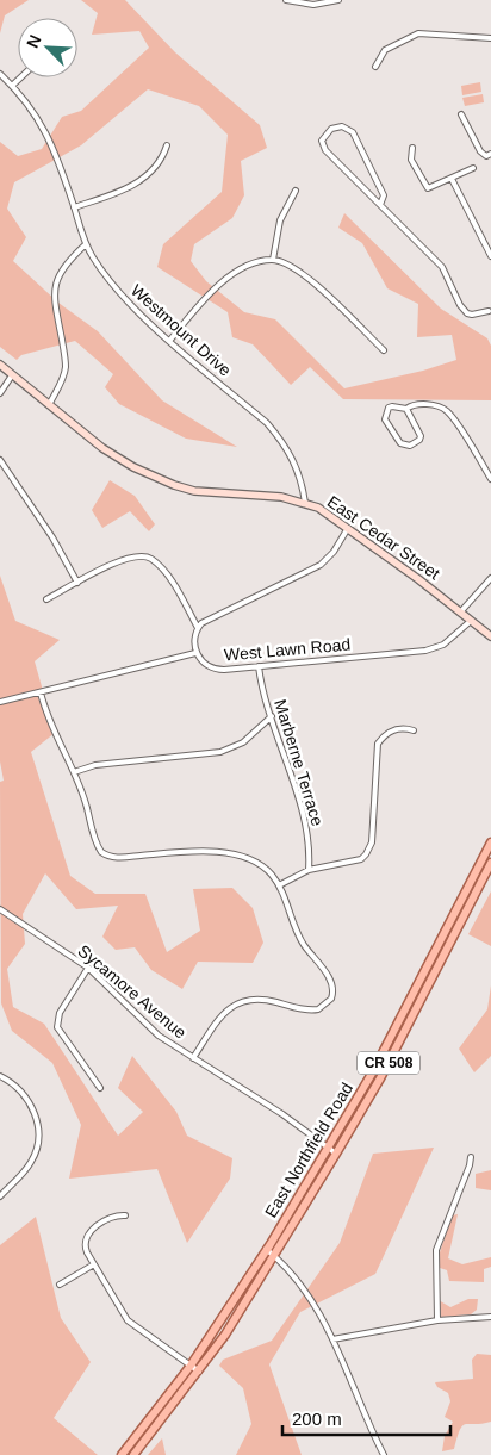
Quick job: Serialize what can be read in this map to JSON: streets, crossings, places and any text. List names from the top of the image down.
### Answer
{
  "streets": {
    "main road": ["East Cedar Street", "CR 508", "East Northfield Road"],
    "street": [
      "Westmount Drive",
      "West Lawn Road",
      "Marberne Terrace",
      "Sycamore Avenue"
    ]
  },
  "crossings": [
    ["Westmount Drive", "East Cedar Street"],
    ["East Cedar Street", "West Lawn Road"],
    ["West Lawn Road", "Marberne Terrace"],
    ["Sycamore Avenue", "East Northfield Road"]
  ],
  "scale_bar": "200 m",
  "north": "top left"
}
